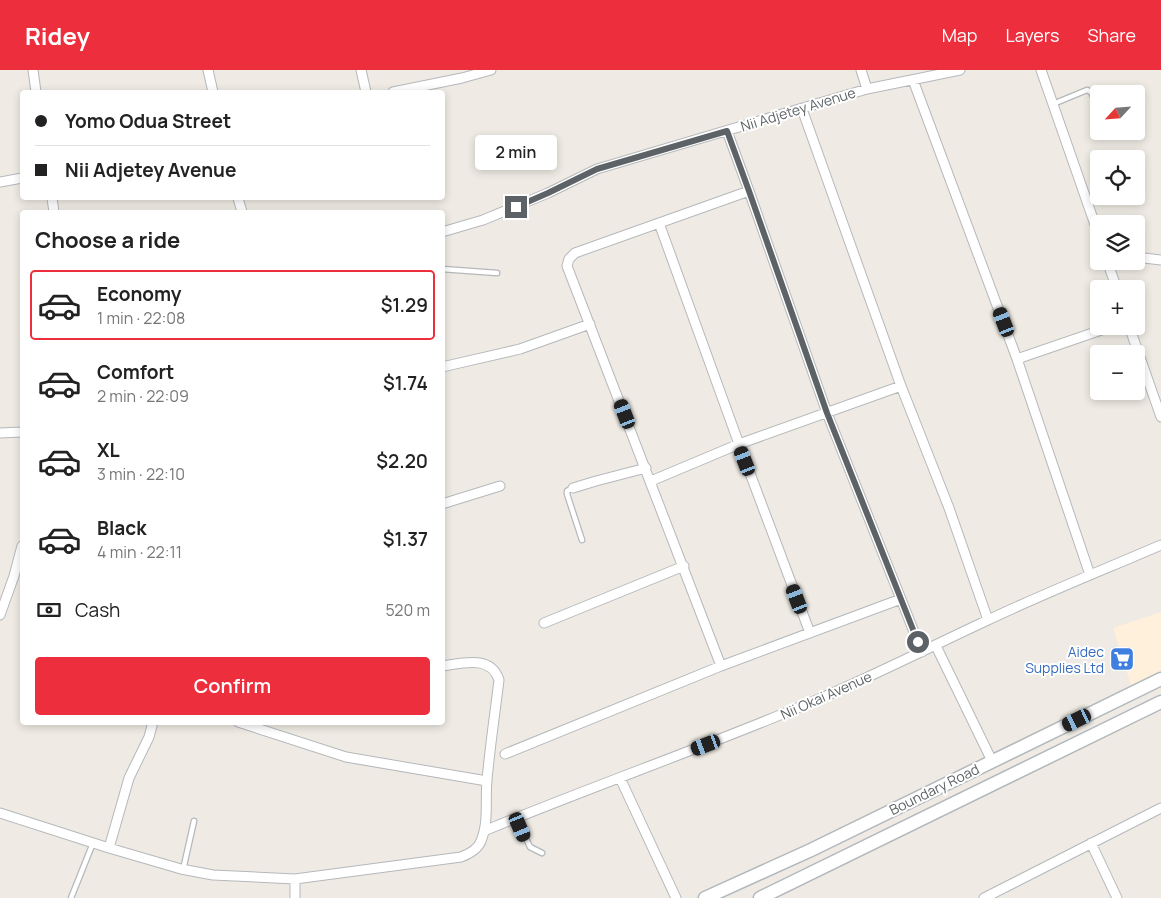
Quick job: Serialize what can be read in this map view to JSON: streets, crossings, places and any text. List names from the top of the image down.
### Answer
{
  "streets": {
    "main road": ["Boundary Road"],
    "street": ["Nii Adjetey Avenue", "Nii Okai Avenue"]
  },
  "places": {
    "supermarket": ["Aidec Supplies Ltd"]
  },
  "north": "bottom left",
  "page": {
    "header": "Ridey",
    "nav": ["Map", "Layers", "Share"],
    "map_buttons": ["+", "−"],
    "banner": ["Yomo Odua Street", "Nii Adjetey Avenue"],
    "bubble": "2 min",
    "heading": "Choose a ride",
    "list": [
      {
        "name": "Economy",
        "note": "1 min · 22:08",
        "value": "$1.29"
      },
      {
        "name": "Comfort",
        "note": "2 min · 22:09",
        "value": "$1.74"
      },
      {
        "name": "XL",
        "note": "3 min · 22:10",
        "value": "$2.20"
      },
      {
        "name": "Black",
        "note": "4 min · 22:11",
        "value": "$1.37"
      }
    ],
    "pay": ["Cash", "520 m"],
    "buttons": "Confirm"
  }
}
